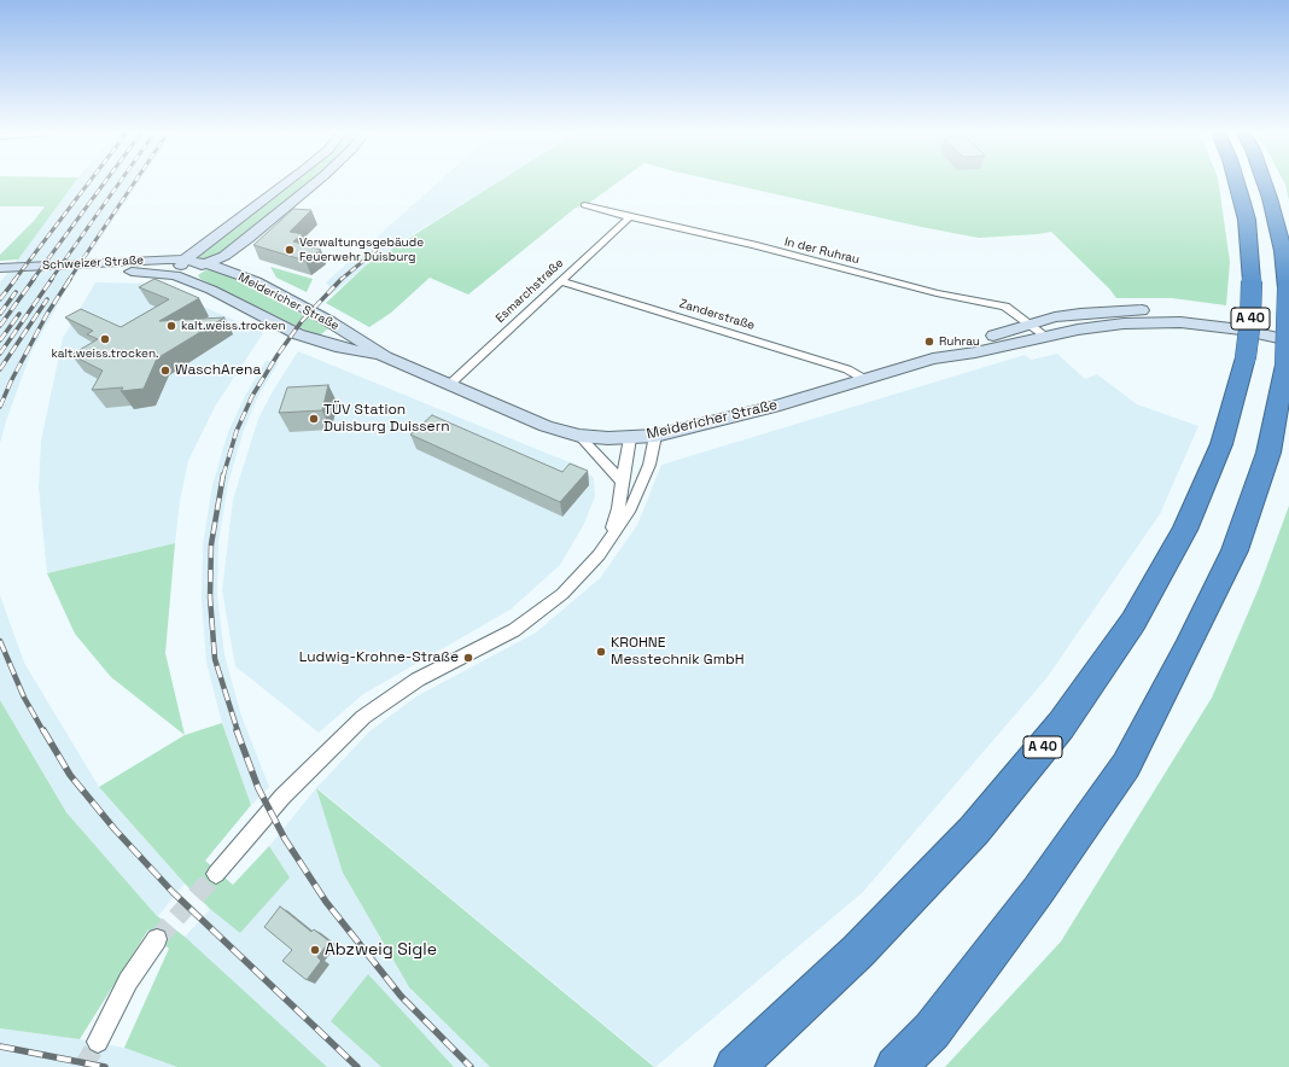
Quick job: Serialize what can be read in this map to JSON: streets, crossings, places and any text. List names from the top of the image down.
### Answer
{
  "streets": {
    "highway": ["A 40"],
    "main road": ["Schweizer Straße", "Meidericher Straße"],
    "street": ["In der Ruhrau", "Esmarchstraße", "Zanderstraße"]
  },
  "crossings": [
    ["In der Ruhrau", "Esmarchstraße"],
    ["In der Ruhrau", "Meidericher Straße"],
    ["Schweizer Straße", "Meidericher Straße"],
    ["Esmarchstraße", "Meidericher Straße"],
    ["Esmarchstraße", "Zanderstraße"],
    ["Meidericher Straße", "Zanderstraße"],
    ["Meidericher Straße", "A 40"]
  ],
  "places": [
    "Verwaltungsgebäude Feuerwehr Duisburg",
    "kalt.weiss.trocken",
    "kalt.weiss.trocken.",
    "Ruhrau",
    "WaschArena",
    "TÜV Station Duisburg Duissern",
    "KROHNE Messtechnik GmbH",
    "Ludwig-Krohne-Straße",
    "Abzweig Sigle"
  ]
}
